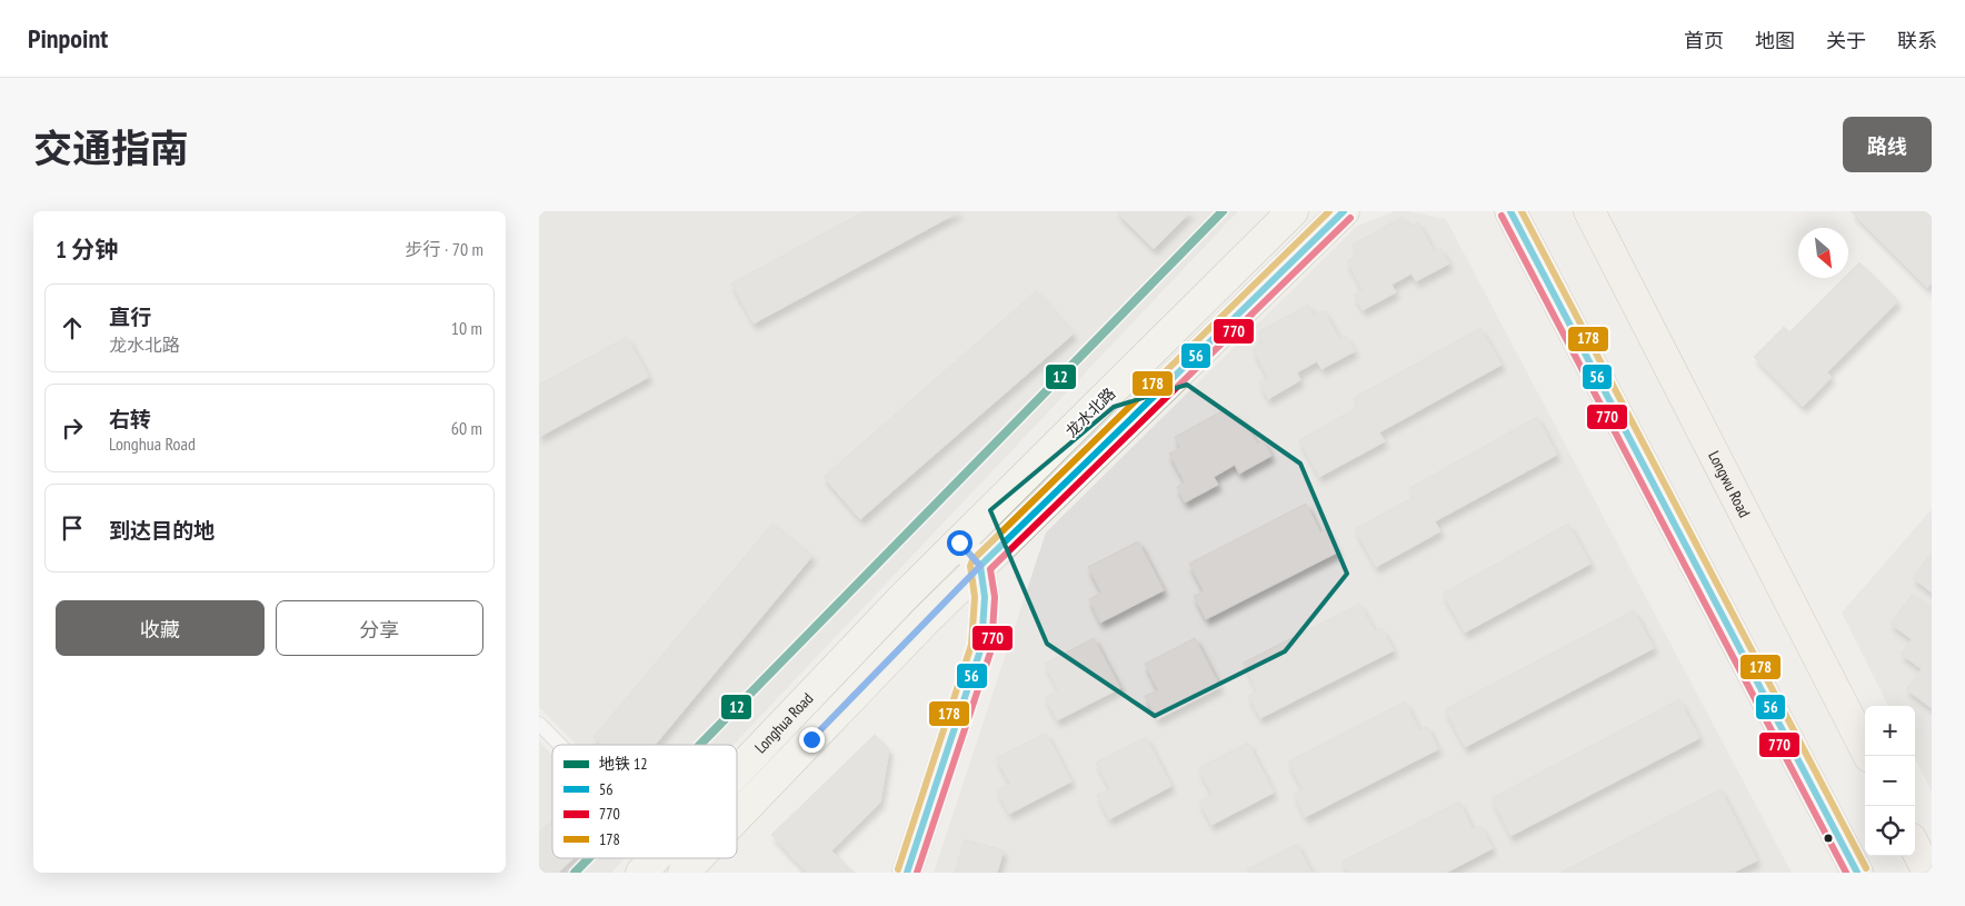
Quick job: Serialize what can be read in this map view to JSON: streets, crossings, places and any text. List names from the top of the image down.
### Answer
{
  "streets": {
    "main road": ["龙水北路", "Longwu Road", "Longhua Road"]
  },
  "crossings": [
    ["龙水北路", "Longhua Road"]
  ],
  "lines": [
    "metro line 12",
    "transit line 56",
    "transit line 178",
    "transit line 770"
  ],
  "legend": [
    "地铁 12",
    "56",
    "770",
    "178"
  ],
  "north": "bottom right",
  "page": {
    "header": "Pinpoint",
    "nav": [
      "首页",
      "地图",
      "关于",
      "联系"
    ],
    "title": "交通指南",
    "buttons": [
      "路线",
      ["收藏", "分享"]
    ],
    "heading": ["1 分钟", "步行 · 70 m"],
    "list": [
      ["直行", "龙水北路", "10 m"],
      ["右转", "Longhua Road", "60 m"],
      "到达目的地"
    ],
    "map_buttons": ["+", "−"]
  }
}
